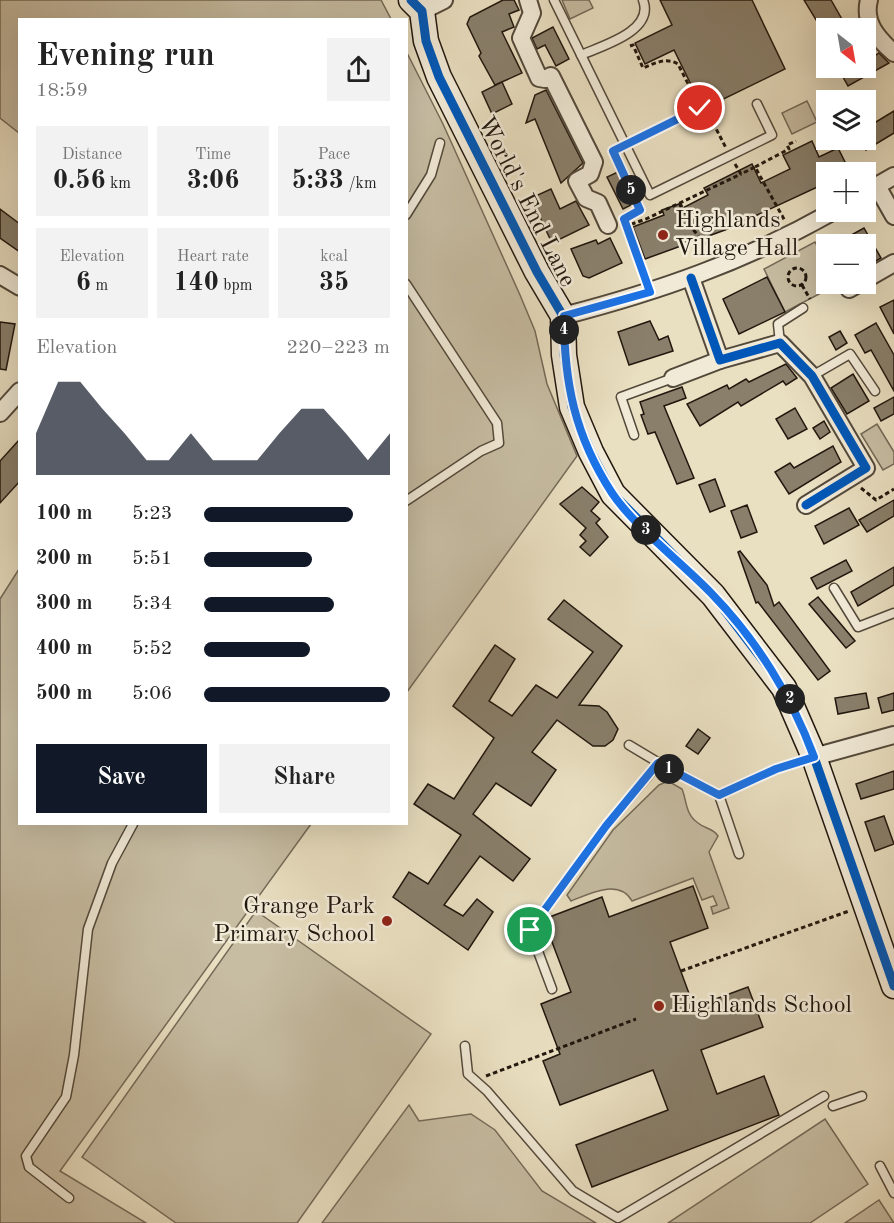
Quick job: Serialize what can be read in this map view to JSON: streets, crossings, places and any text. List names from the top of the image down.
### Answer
{
  "streets": {
    "street": ["World's End Lane"]
  },
  "places": ["Highlands Village Hall", "Grange Park Primary School", "Highlands School"],
  "north": "bottom right",
  "page": {
    "map_buttons": ["+", "−"],
    "heading": ["Evening run", "18:59"],
    "stats": [
      ["Distance", "0.56 km"],
      ["Time", "3:06"],
      ["Pace", "5:33 /km"],
      ["Elevation", "6 m"],
      ["Heart rate", "140 bpm"],
      ["kcal", "35"]
    ],
    "pins": [
      "5",
      "4",
      "3",
      "2",
      "1"
    ],
    "chart": ["Elevation", "220–223 m"],
    "list": [
      {
        "name": "100 m",
        "note": "5:23"
      },
      {
        "name": "200 m",
        "note": "5:51"
      },
      {
        "name": "300 m",
        "note": "5:34"
      },
      {
        "name": "400 m",
        "note": "5:52"
      },
      {
        "name": "500 m",
        "note": "5:06"
      }
    ],
    "buttons": ["Save", "Share"]
  }
}
